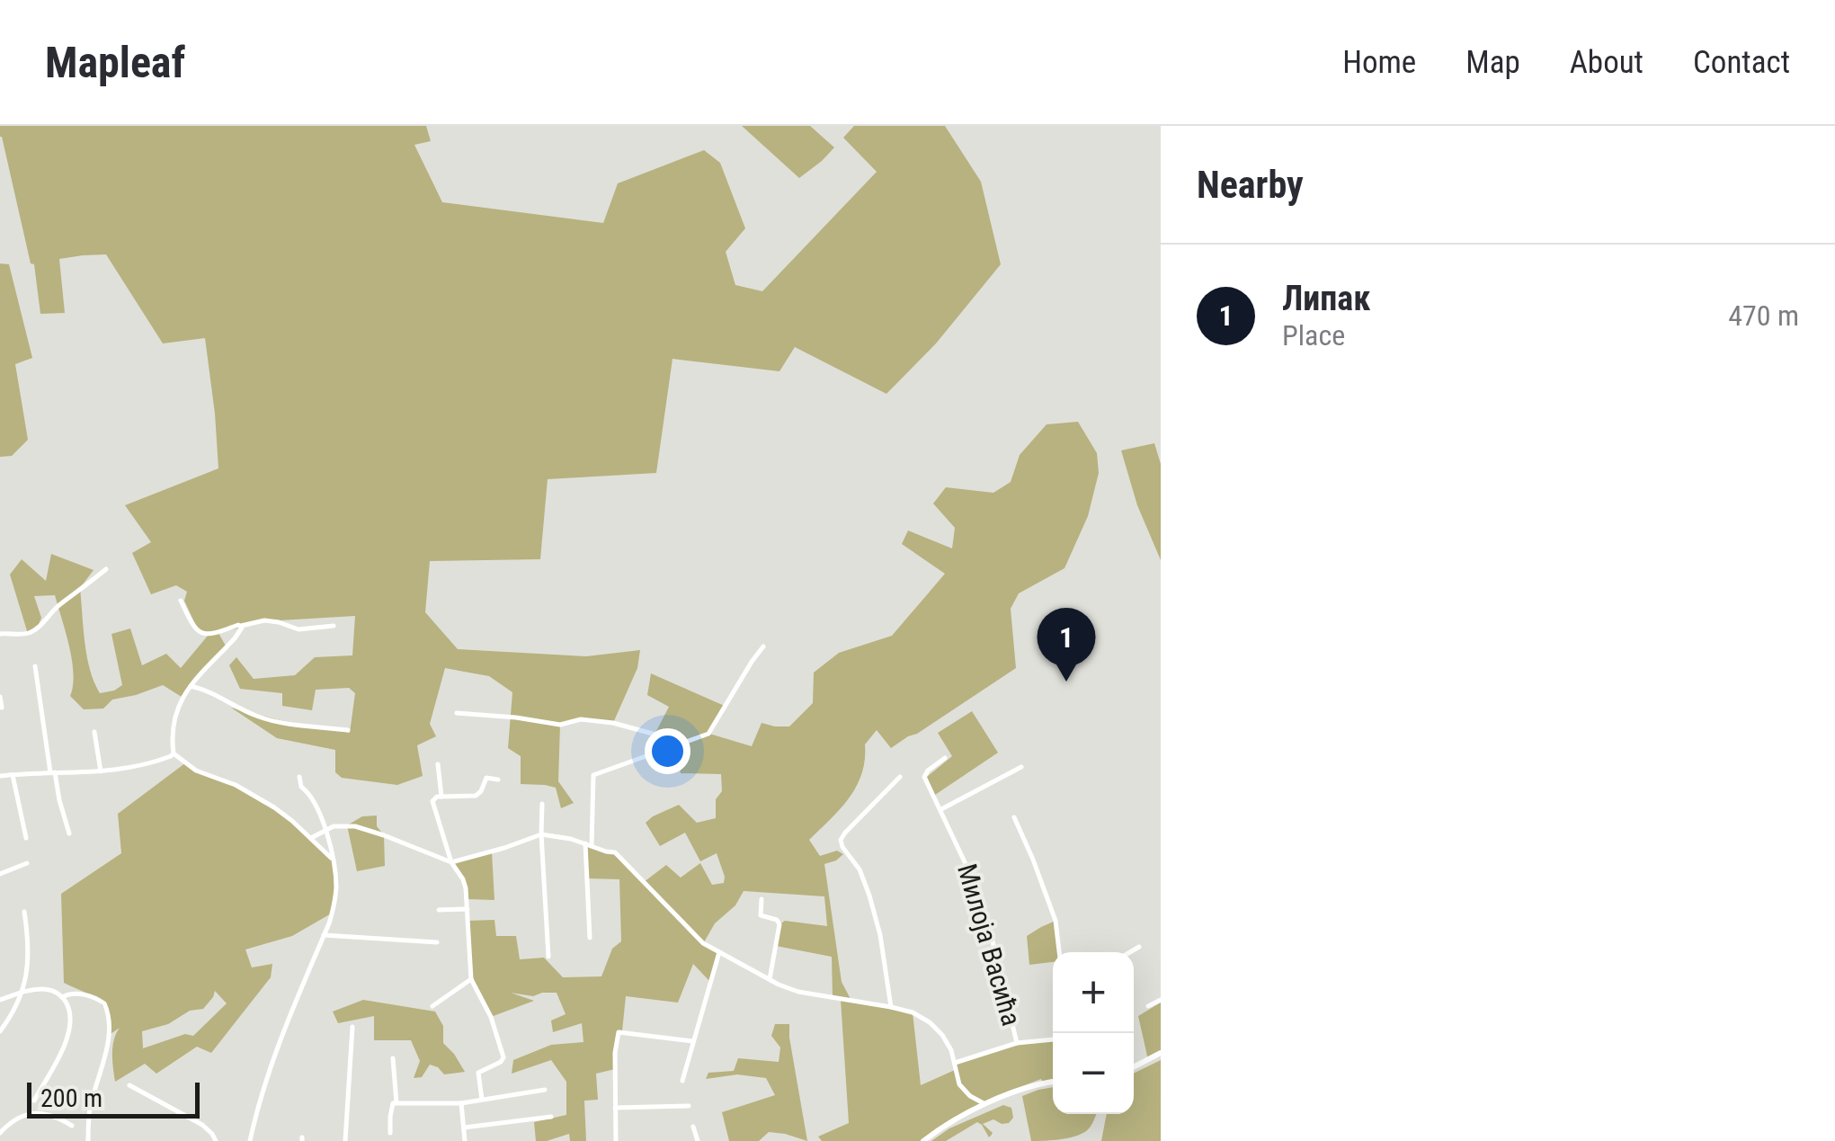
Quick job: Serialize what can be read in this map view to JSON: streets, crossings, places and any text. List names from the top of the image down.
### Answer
{
  "streets": {
    "street": ["Милоја Васића"]
  },
  "scale_bar": "200 m",
  "page": {
    "header": "Mapleaf",
    "nav": [
      "Home",
      "Map",
      "About",
      "Contact"
    ],
    "heading": "Nearby",
    "list": [
      {
        "mark": "1",
        "name": "Липак",
        "note": "Place",
        "value": "470 m"
      }
    ],
    "pins": "1",
    "map_buttons": ["+", "−"],
    "scale": "200 m"
  }
}
